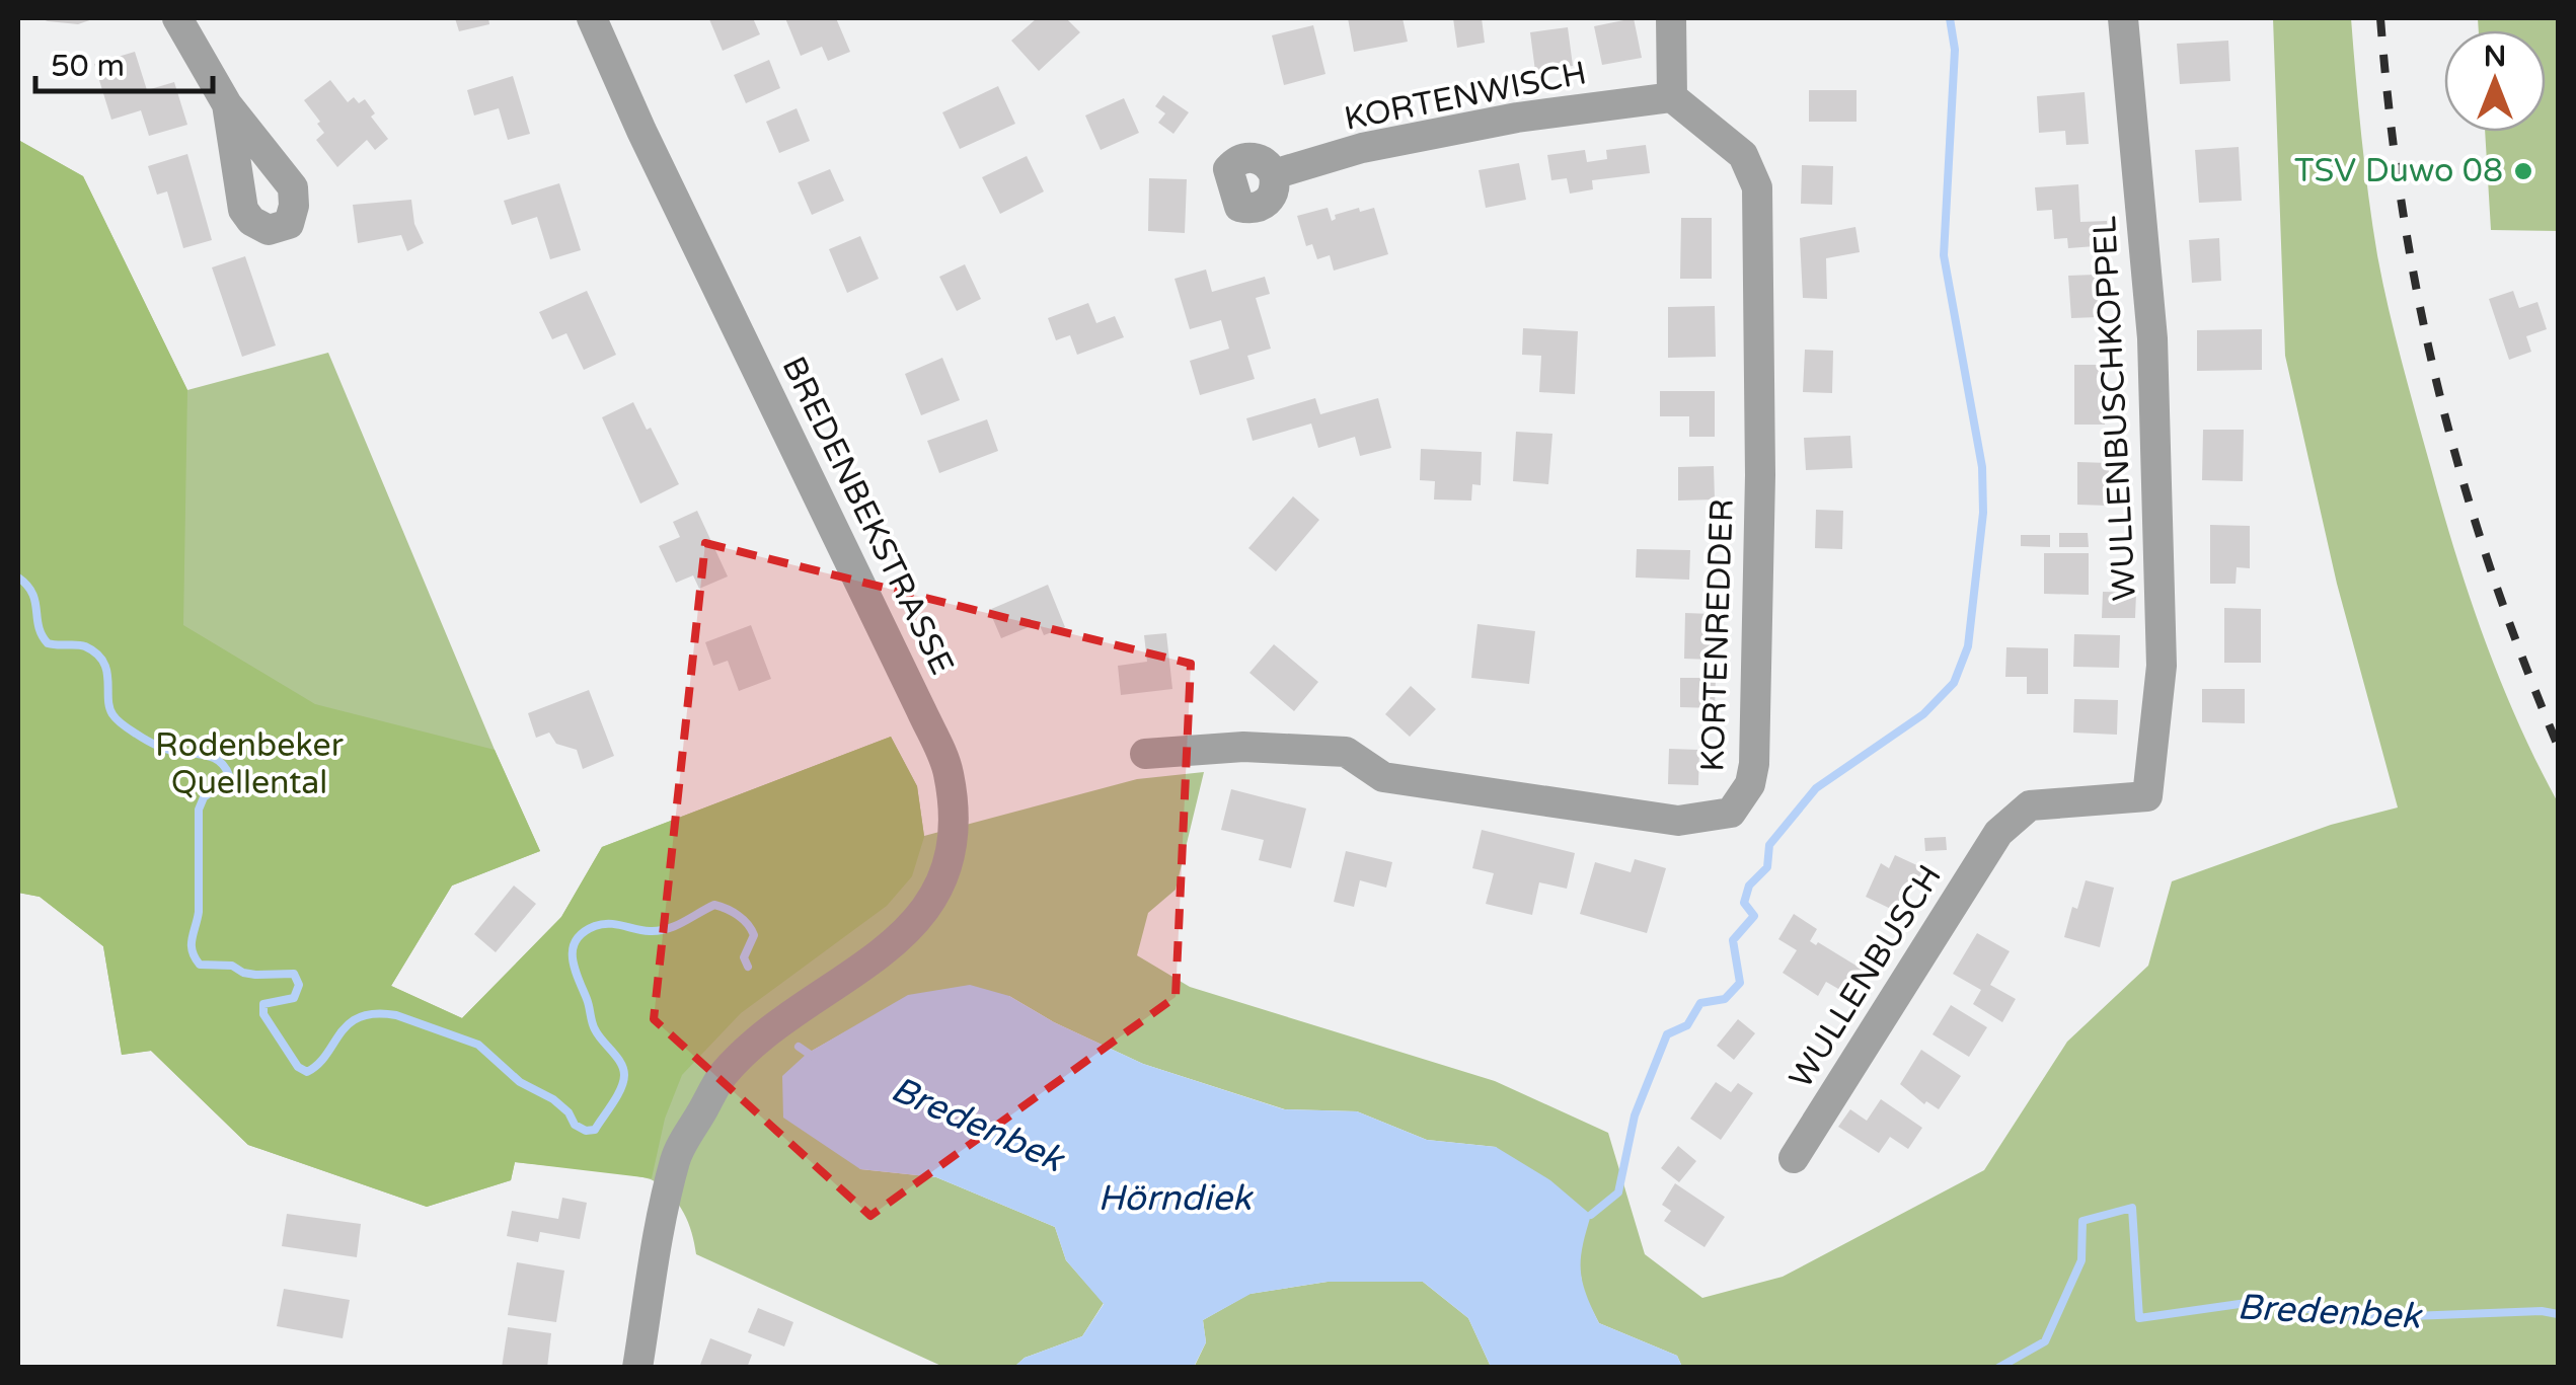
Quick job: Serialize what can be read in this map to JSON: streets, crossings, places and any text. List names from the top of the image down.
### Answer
{
  "streets": {
    "street": [
      "KORTENWISCH",
      "WULLENBUSCHKOPPEL",
      "BREDENBEKSTRASSE",
      "KORTENREDDER",
      "WULLENBUSCH"
    ]
  },
  "crossings": [
    ["KORTENWISCH", "KORTENREDDER"],
    ["WULLENBUSCHKOPPEL", "WULLENBUSCH"]
  ],
  "water": ["Bredenbek", "Hörndiek"],
  "parks": ["Rodenbeker Quellental"],
  "places": ["TSV Duwo 08"],
  "scale_bar": "50 m",
  "north": "top"
}
